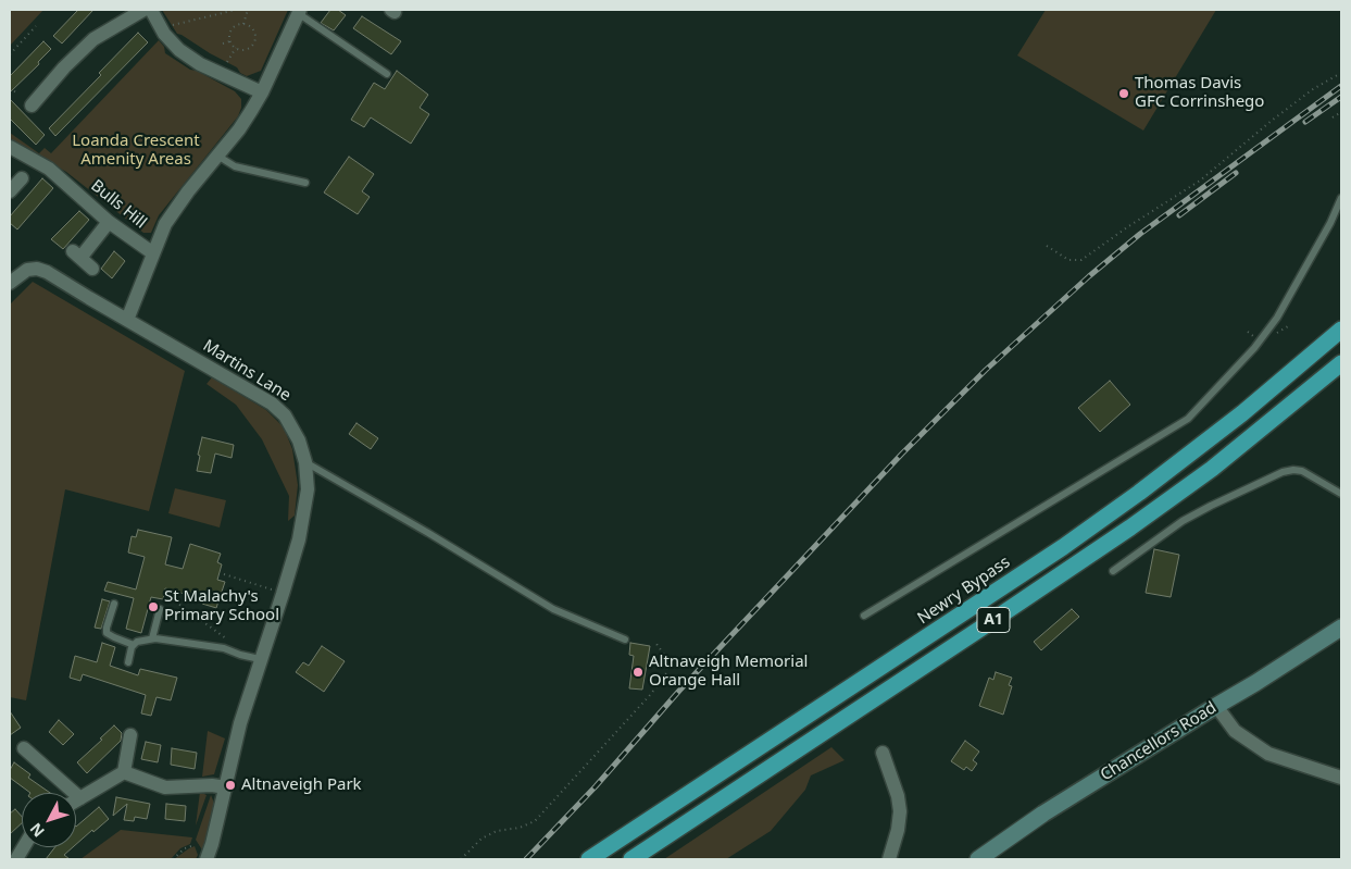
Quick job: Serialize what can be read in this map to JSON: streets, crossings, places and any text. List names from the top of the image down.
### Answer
{
  "streets": {
    "highway": ["Newry Bypass", "A1"],
    "street": ["Bulls Hill", "Martins Lane", "Chancellors Road"]
  },
  "parks": ["Loanda Crescent Amenity Areas"],
  "places": [
    "Thomas Davis GFC Corrinshego",
    "St Malachy's Primary School",
    "Altnaveigh Memorial Orange Hall",
    "Altnaveigh Park"
  ],
  "north": "bottom left"
}
